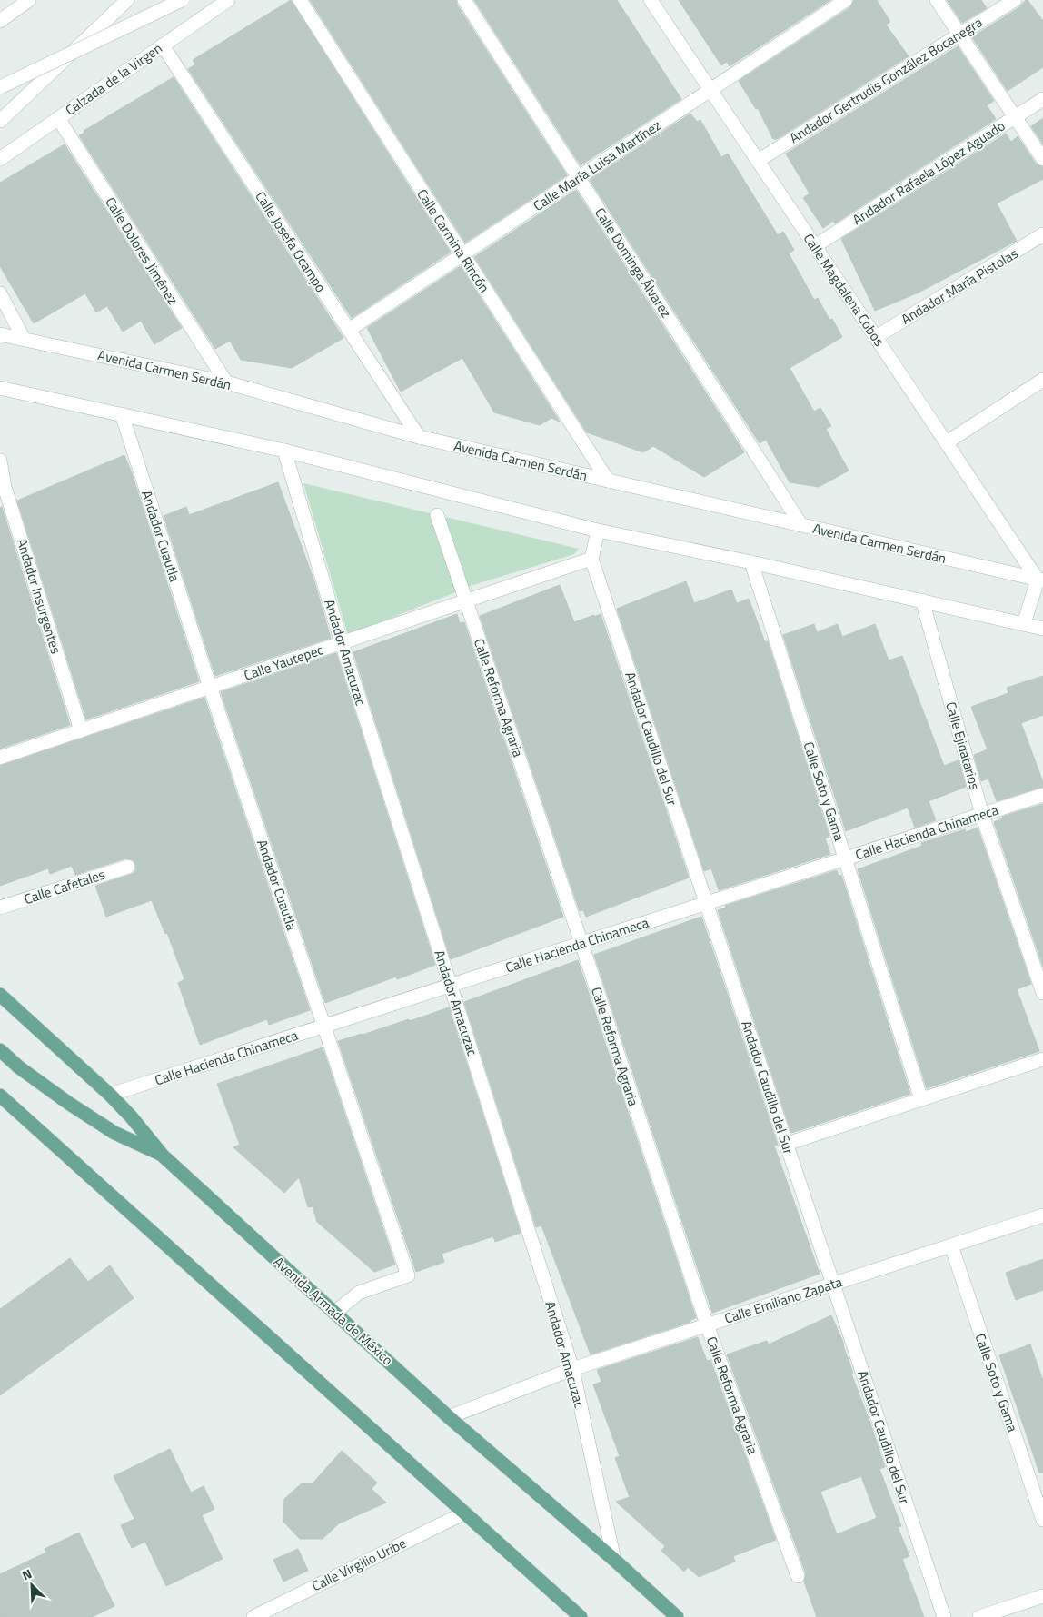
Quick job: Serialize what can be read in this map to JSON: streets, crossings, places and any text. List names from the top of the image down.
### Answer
{
  "streets": {
    "main road": ["Avenida Armada de México"],
    "street": [
      "Calzada de la Virgen",
      "Andador Gertrudis González Bocanegra",
      "Calle María Luisa Martínez",
      "Andador Rafaela López Aguado",
      "Calle Carmina Rincón",
      "Calle Josefa Ocampo",
      "Calle Dolores Jiménez",
      "Calle Dominga Álvarez",
      "Andador María Pistolas",
      "Calle Magdalena Cobos",
      "Avenida Carmen Serdán",
      "Andador Cuautla",
      "Andador Insurgentes",
      "Andador Amacuzac",
      "Calle Yautepec",
      "Calle Reforma Agraria",
      "Andador Caudillo del Sur",
      "Calle Ejidatarios",
      "Calle Soto y Gama",
      "Calle Hacienda Chinameca",
      "Calle Cafetales",
      "Calle Emiliano Zapata",
      "Calle Virgilio Uribe"
    ]
  },
  "crossings": [
    ["Calzada de la Virgen", "Calle Josefa Ocampo"],
    ["Calzada de la Virgen", "Calle Dolores Jiménez"],
    ["Andador Gertrudis González Bocanegra", "Calle Magdalena Cobos"],
    ["Calle María Luisa Martínez", "Calle Carmina Rincón"],
    ["Calle María Luisa Martínez", "Calle Josefa Ocampo"],
    ["Calle María Luisa Martínez", "Calle Dominga Álvarez"],
    ["Calle María Luisa Martínez", "Calle Magdalena Cobos"],
    ["Andador Rafaela López Aguado", "Calle Magdalena Cobos"],
    ["Calle Carmina Rincón", "Avenida Carmen Serdán"],
    ["Calle Josefa Ocampo", "Avenida Carmen Serdán"],
    ["Calle Dolores Jiménez", "Avenida Carmen Serdán"],
    ["Calle Dominga Álvarez", "Avenida Carmen Serdán"],
    ["Andador María Pistolas", "Calle Magdalena Cobos"],
    ["Calle Magdalena Cobos", "Avenida Carmen Serdán"],
    ["Andador Cuautla", "Calle Yautepec"],
    ["Andador Cuautla", "Calle Hacienda Chinameca"],
    ["Andador Cuautla", "Avenida Armada de México"],
    ["Andador Insurgentes", "Calle Yautepec"],
    ["Andador Amacuzac", "Calle Yautepec"],
    ["Andador Amacuzac", "Calle Hacienda Chinameca"],
    ["Andador Amacuzac", "Calle Emiliano Zapata"],
    ["Andador Amacuzac", "Avenida Armada de México"],
    ["Calle Yautepec", "Calle Reforma Agraria"],
    ["Calle Yautepec", "Andador Caudillo del Sur"],
    ["Calle Reforma Agraria", "Calle Hacienda Chinameca"],
    ["Calle Reforma Agraria", "Calle Emiliano Zapata"],
    ["Andador Caudillo del Sur", "Calle Hacienda Chinameca"],
    ["Andador Caudillo del Sur", "Calle Emiliano Zapata"],
    ["Calle Ejidatarios", "Calle Hacienda Chinameca"],
    ["Calle Soto y Gama", "Calle Hacienda Chinameca"],
    ["Calle Soto y Gama", "Calle Emiliano Zapata"],
    ["Calle Hacienda Chinameca", "Avenida Armada de México"],
    ["Calle Emiliano Zapata", "Avenida Armada de México"]
  ],
  "north": "top left"
}
